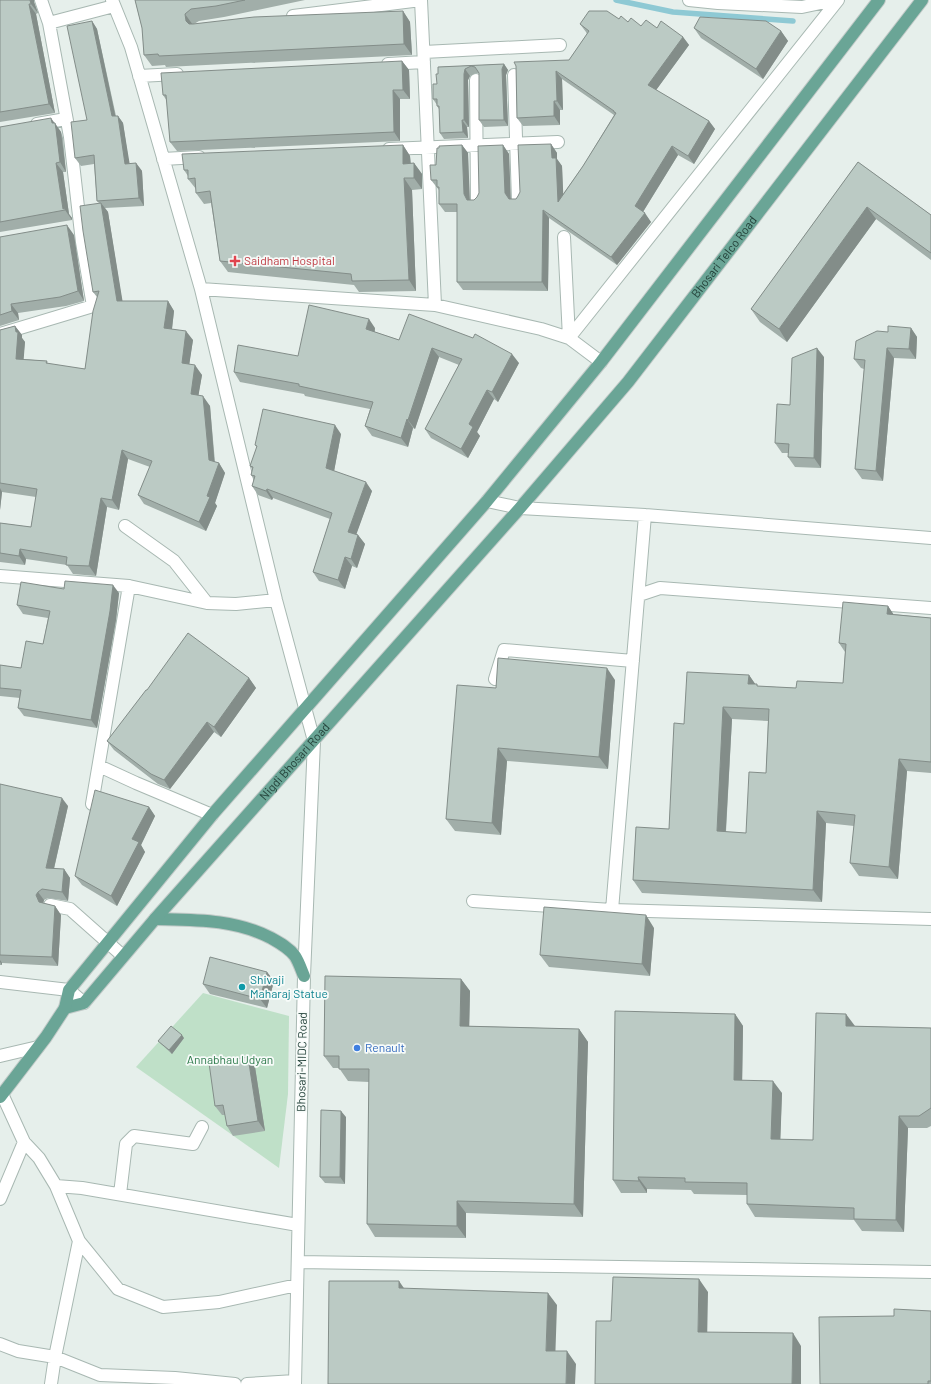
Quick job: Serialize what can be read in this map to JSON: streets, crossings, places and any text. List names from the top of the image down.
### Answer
{
  "streets": {
    "main road": ["Bhosari Telco Road", "Nigdi Bhosari Road"],
    "street": ["Bhosari-MIDC Road"]
  },
  "crossings": [
    ["Bhosari Telco Road", "Nigdi Bhosari Road"],
    ["Nigdi Bhosari Road", "Bhosari-MIDC Road"]
  ],
  "parks": ["Annabhau Udyan"],
  "places": {
    "health": ["Saidham Hospital"],
    "other": ["Shivaji Maharaj Statue", "Renault"]
  }
}
